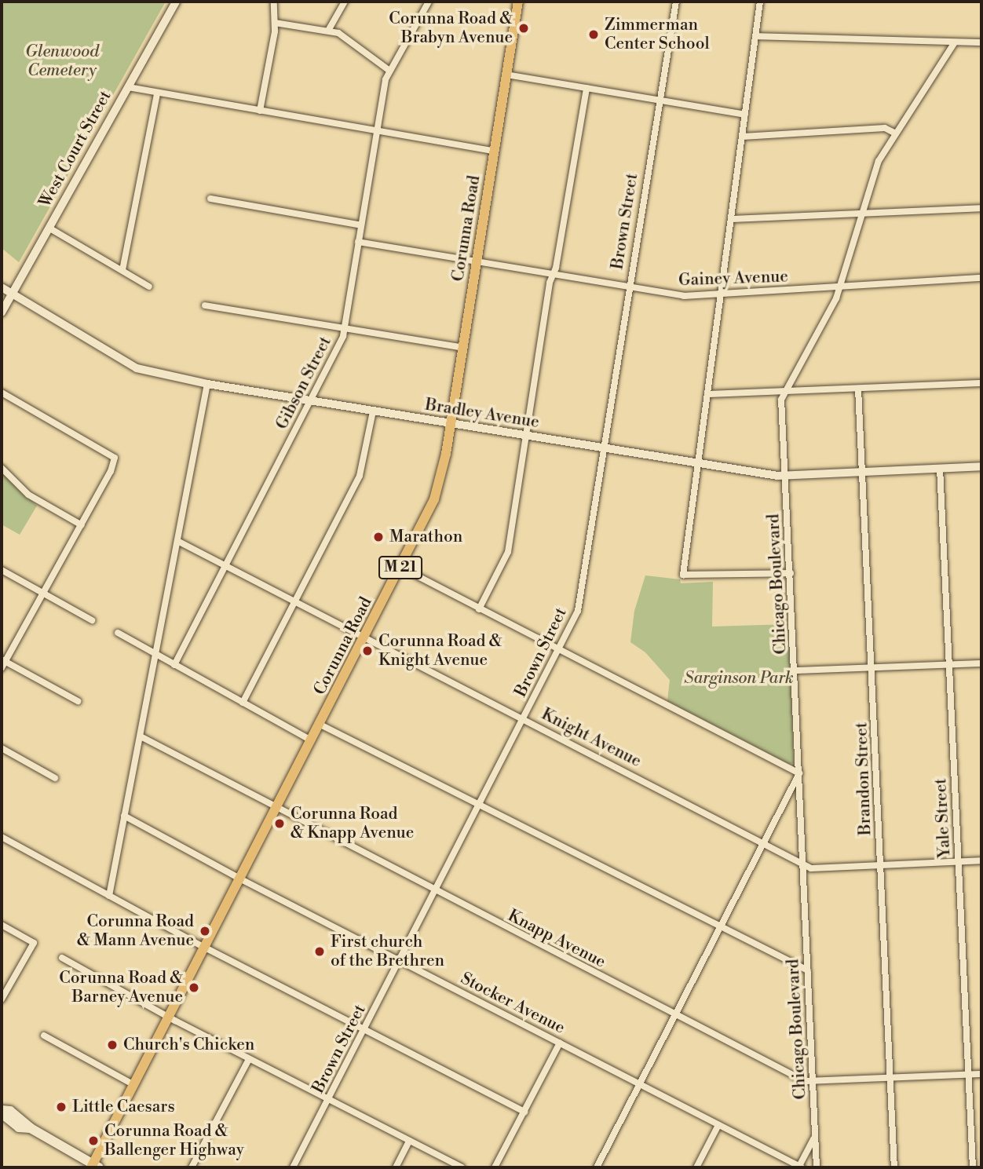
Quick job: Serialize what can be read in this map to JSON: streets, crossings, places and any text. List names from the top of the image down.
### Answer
{
  "streets": {
    "main road": ["Corunna Road", "M 21"],
    "street": [
      "West Court Street",
      "Brown Street",
      "Gainey Avenue",
      "Gibson Street",
      "Bradley Avenue",
      "Chicago Boulevard",
      "Knight Avenue",
      "Brandon Street",
      "Yale Street",
      "Knapp Avenue",
      "Stocker Avenue"
    ]
  },
  "crossings": [
    ["West Court Street", "Bradley Avenue"],
    ["Brown Street", "Gainey Avenue"],
    ["Brown Street", "Bradley Avenue"],
    ["Brown Street", "Knight Avenue"],
    ["Brown Street", "Knapp Avenue"],
    ["Brown Street", "Stocker Avenue"],
    ["Corunna Road", "Gainey Avenue"],
    ["Corunna Road", "Bradley Avenue"],
    ["Corunna Road", "Knight Avenue"],
    ["Corunna Road", "Knapp Avenue"],
    ["Corunna Road", "Stocker Avenue"],
    ["Gainey Avenue", "Gibson Street"],
    ["Gainey Avenue", "Chicago Boulevard"],
    ["Gibson Street", "Bradley Avenue"],
    ["Gibson Street", "Knight Avenue"],
    ["Bradley Avenue", "Chicago Boulevard"],
    ["Bradley Avenue", "Brandon Street"],
    ["Bradley Avenue", "Yale Street"],
    ["Chicago Boulevard", "Knight Avenue"],
    ["Chicago Boulevard", "Knapp Avenue"],
    ["Knight Avenue", "Brandon Street"],
    ["Knight Avenue", "Yale Street"],
    ["Brandon Street", "Knapp Avenue"],
    ["Yale Street", "Knapp Avenue"]
  ],
  "parks": ["Glenwood Cemetery", "Sarginson Park"],
  "places": [
    "Corunna Road & Brabyn Avenue",
    "Zimmerman Center School",
    "Marathon",
    "Corunna Road & Knight Avenue",
    "Corunna Road & Knapp Avenue",
    "Corunna Road & Mann Avenue",
    "First church of the Brethren",
    "Corunna Road & Barney Avenue",
    "Church's Chicken",
    "Little Caesars",
    "Corunna Road & Ballenger Highway"
  ]
}
